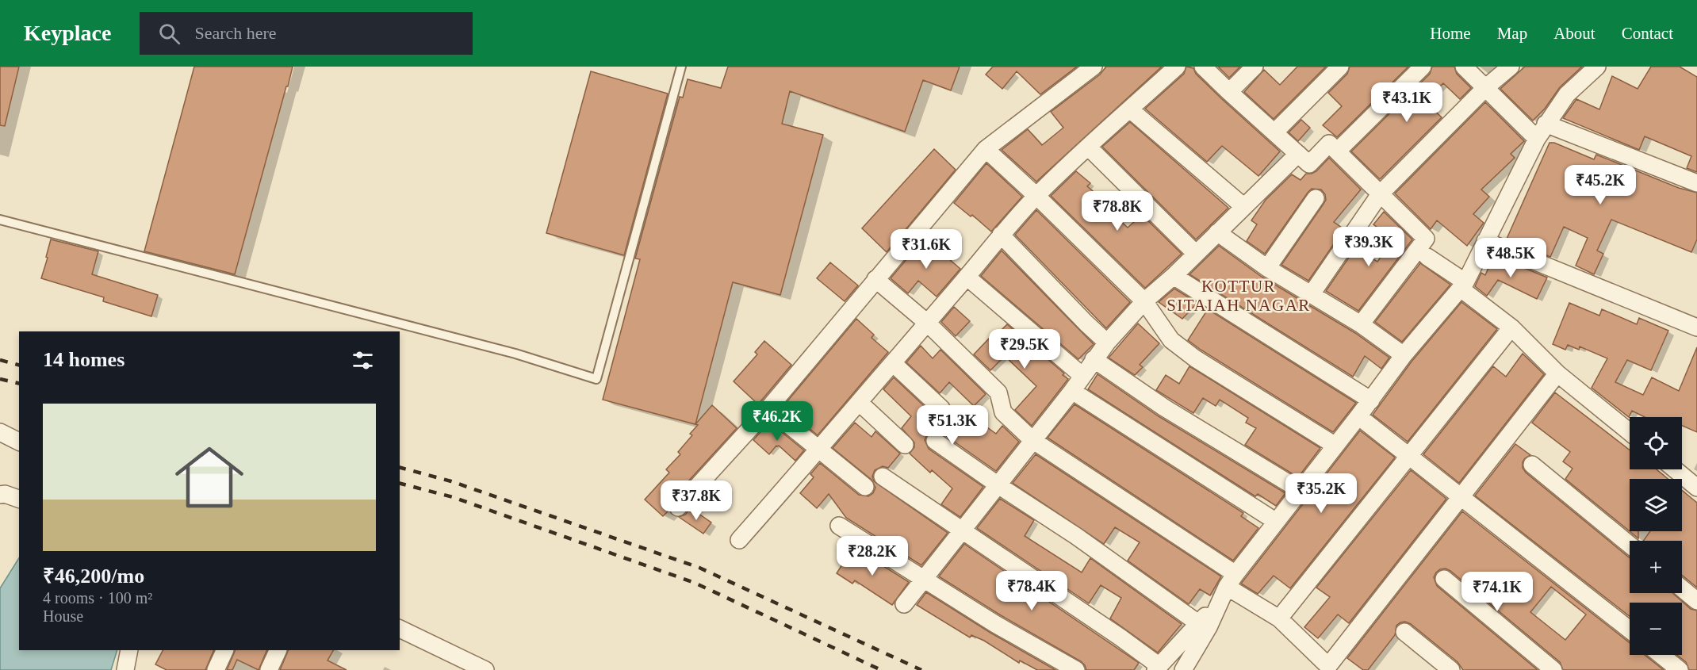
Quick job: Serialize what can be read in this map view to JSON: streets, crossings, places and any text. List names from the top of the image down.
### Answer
{
  "districts": ["KOTTUR SITAIAH NAGAR"],
  "page": {
    "header": "Keyplace",
    "search": "Search here",
    "nav": [
      "Home",
      "Map",
      "About",
      "Contact"
    ],
    "price": [
      "₹43.1K",
      "₹45.2K",
      "₹78.8K",
      "₹39.3K",
      "₹31.6K",
      "₹48.5K",
      "₹29.5K",
      "₹46.2K",
      "₹51.3K",
      "₹35.2K",
      "₹37.8K",
      "₹28.2K",
      "₹78.4K",
      "₹74.1K"
    ],
    "heading": "14 homes",
    "list": [
      {
        "name": "₹46,200/mo",
        "note": "4 rooms · 100 m² · House"
      }
    ],
    "map_buttons": ["+", "−"]
  }
}
